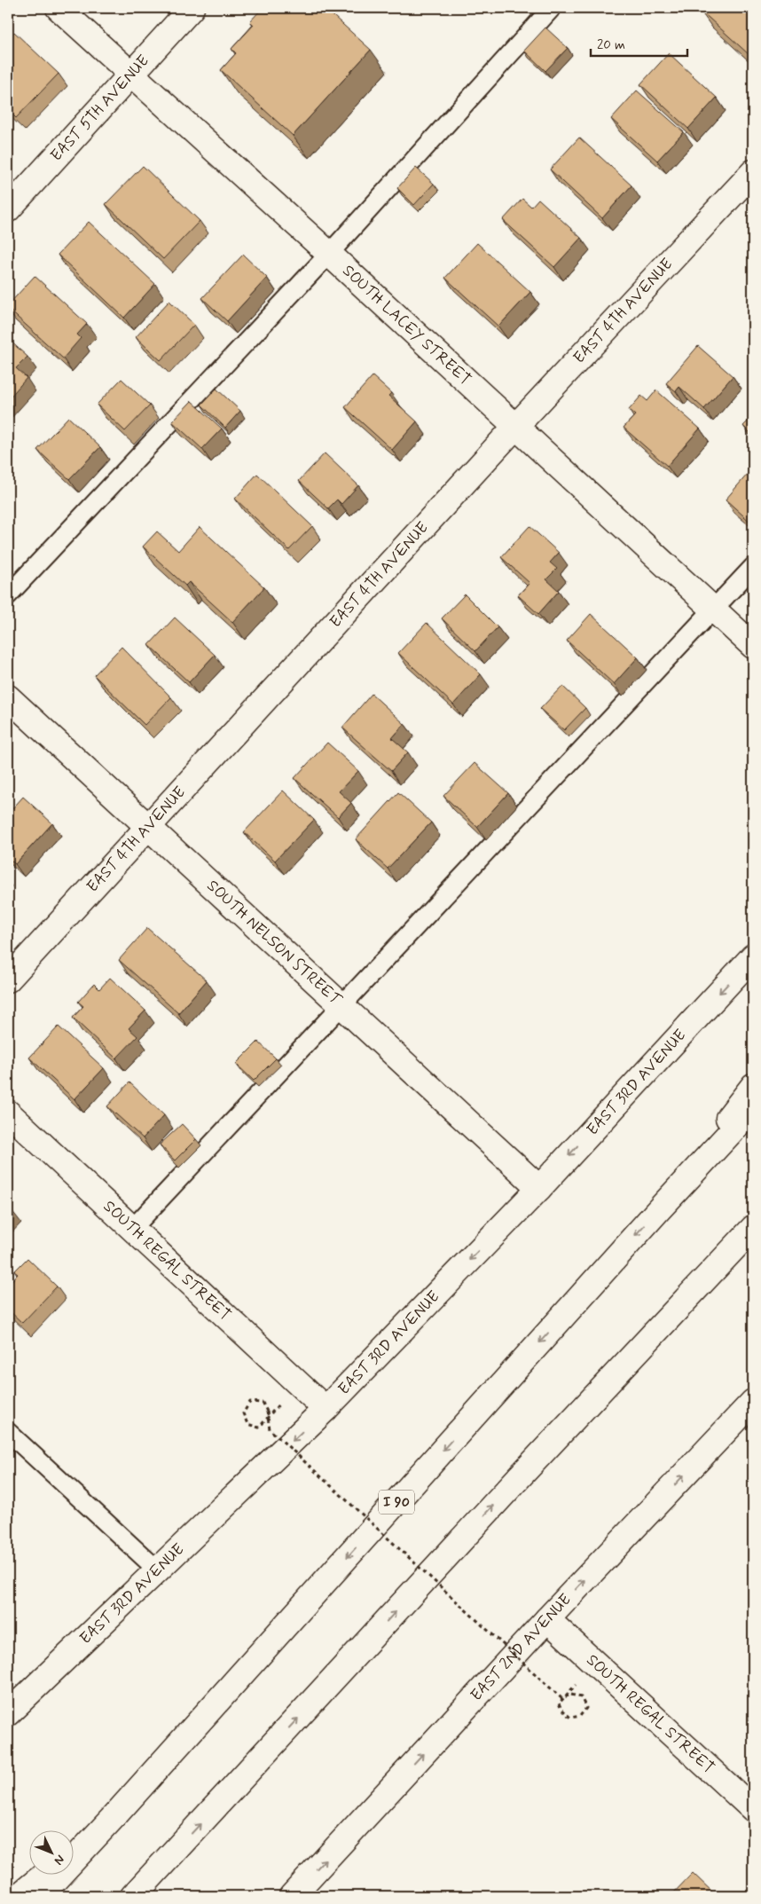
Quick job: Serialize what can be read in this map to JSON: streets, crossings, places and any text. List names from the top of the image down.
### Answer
{
  "streets": {
    "main road": [
      "EAST 5TH AVENUE",
      "EAST 4TH AVENUE",
      "SOUTH LACEY STREET",
      "SOUTH NELSON STREET",
      "EAST 3RD AVENUE",
      "SOUTH REGAL STREET",
      "I 90",
      "EAST 2ND AVENUE"
    ]
  },
  "crossings": [
    ["EAST 5TH AVENUE", "SOUTH LACEY STREET"],
    ["EAST 4TH AVENUE", "SOUTH LACEY STREET"],
    ["EAST 4TH AVENUE", "SOUTH NELSON STREET"],
    ["SOUTH NELSON STREET", "EAST 3RD AVENUE"],
    ["EAST 3RD AVENUE", "SOUTH REGAL STREET"],
    ["SOUTH REGAL STREET", "EAST 2ND AVENUE"]
  ],
  "scale_bar": "20 m",
  "north": "bottom right"
}
